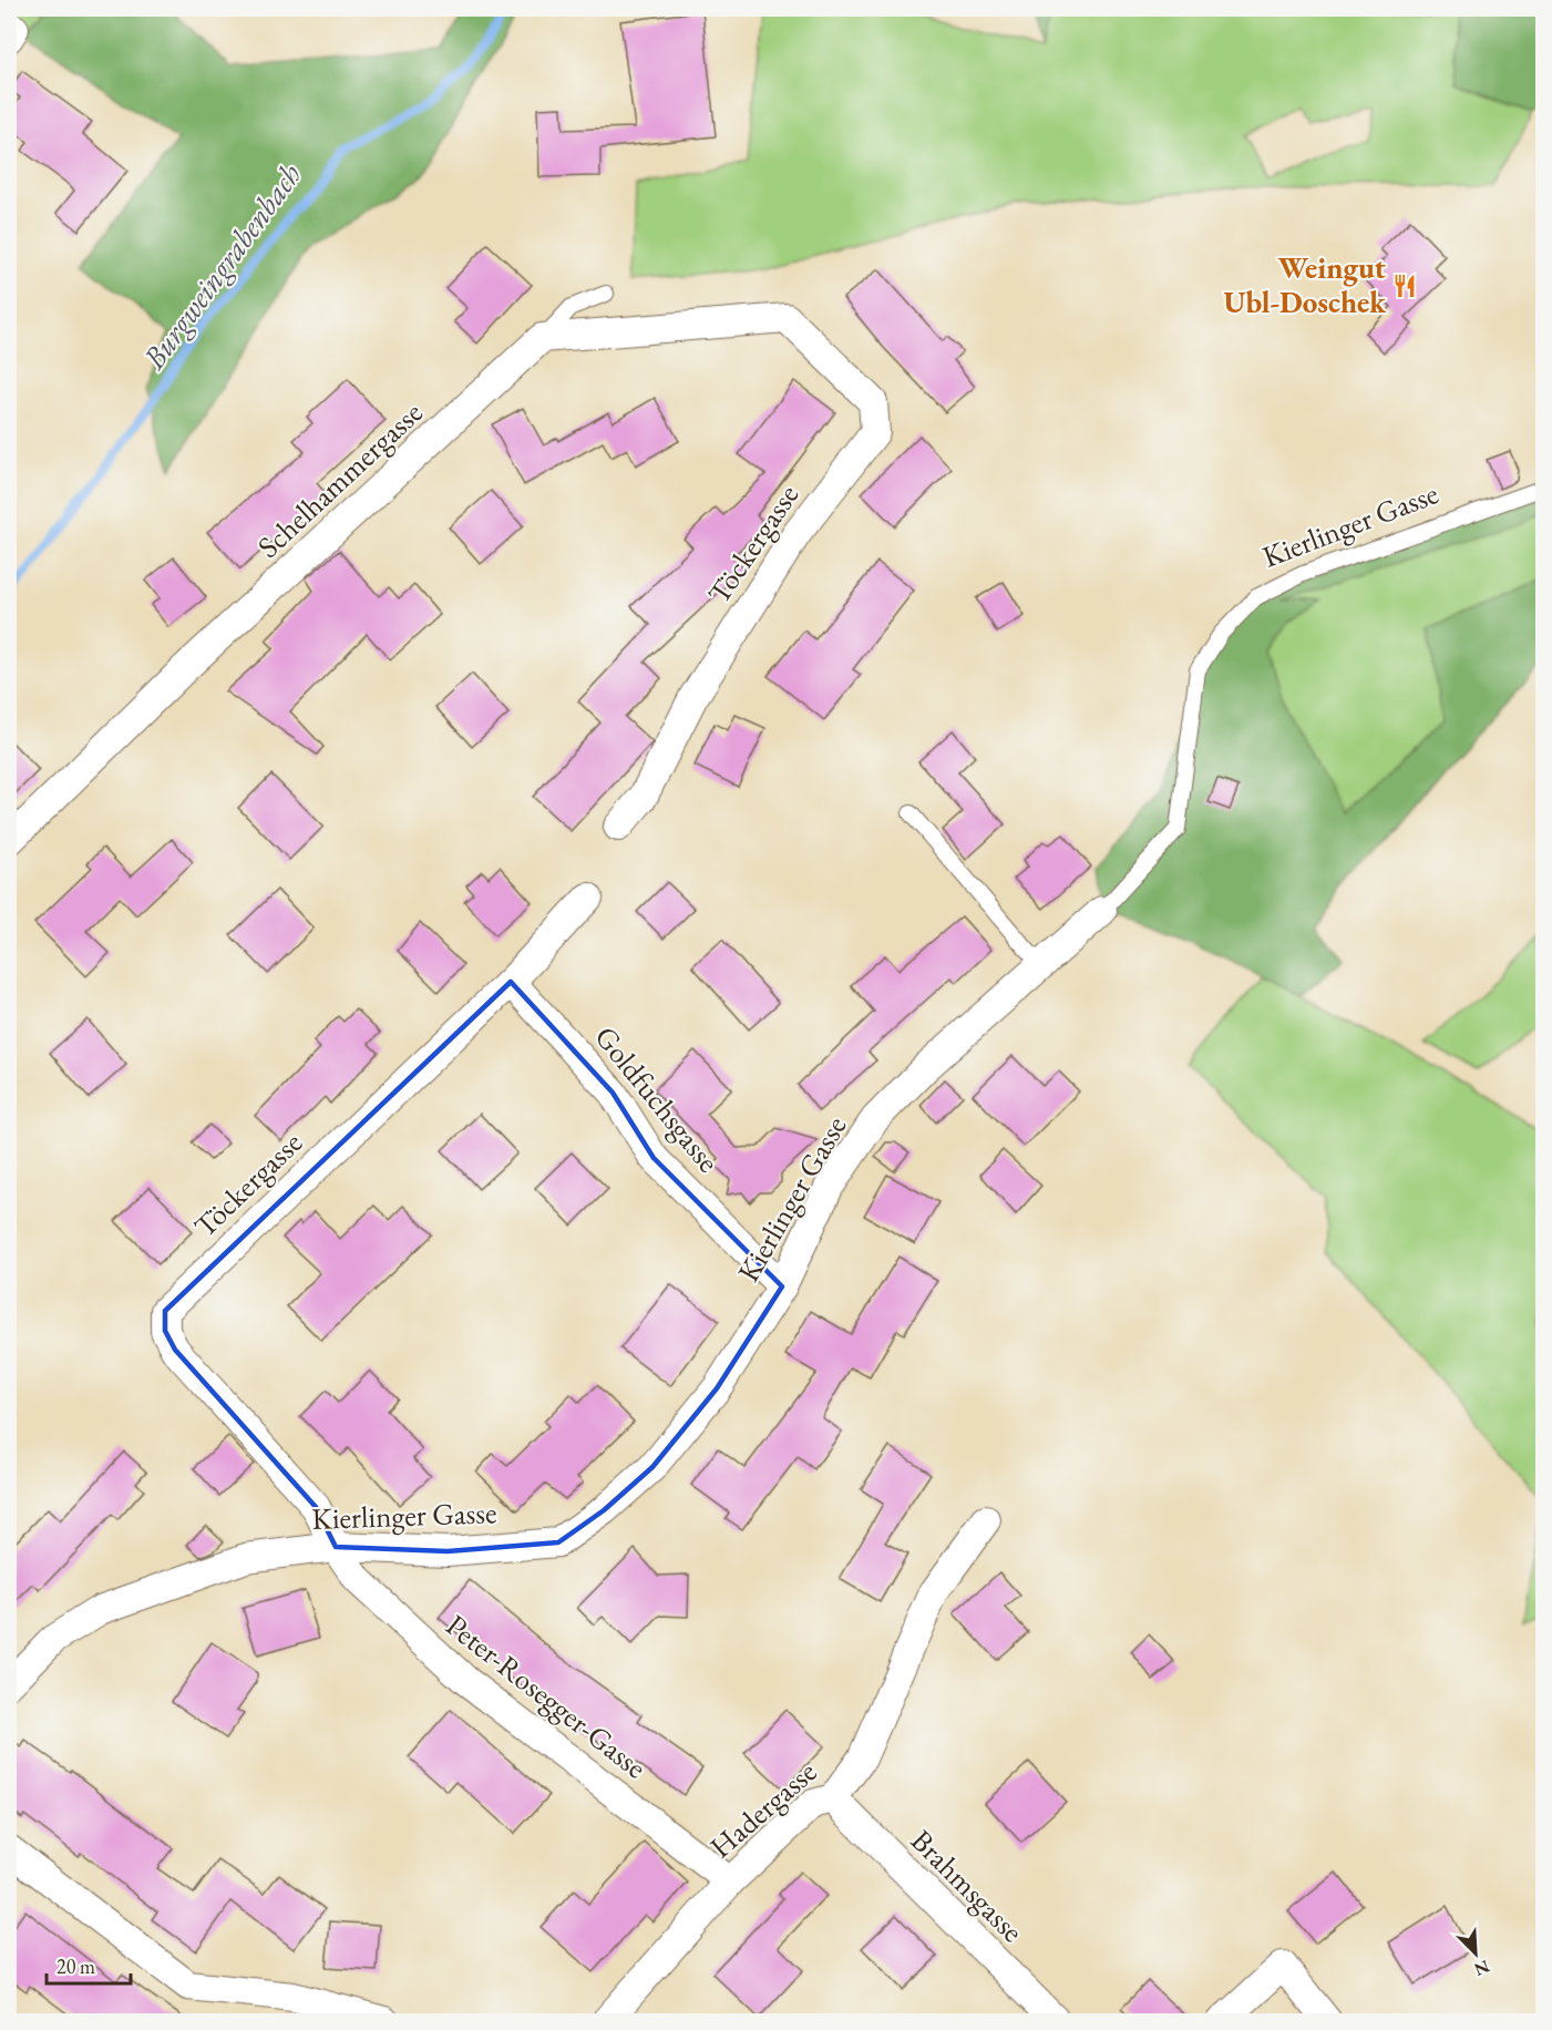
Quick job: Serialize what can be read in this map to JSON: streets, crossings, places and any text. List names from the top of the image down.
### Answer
{
  "streets": {
    "street": [
      "Schelhammergasse",
      "Kierlinger Gasse",
      "Töckergasse",
      "Goldfuchsgasse",
      "Peter-Rosegger-Gasse",
      "Hadergasse",
      "Brahmsgasse"
    ]
  },
  "crossings": [
    ["Schelhammergasse", "Töckergasse"],
    ["Kierlinger Gasse", "Töckergasse"],
    ["Kierlinger Gasse", "Goldfuchsgasse"],
    ["Kierlinger Gasse", "Peter-Rosegger-Gasse"],
    ["Töckergasse", "Goldfuchsgasse"],
    ["Töckergasse", "Peter-Rosegger-Gasse"],
    ["Peter-Rosegger-Gasse", "Hadergasse"],
    ["Hadergasse", "Brahmsgasse"]
  ],
  "water": ["Burgweingrabenbach"],
  "places": {
    "restaurant": ["Weingut Ubl-Doschek"]
  },
  "scale_bar": "20 m",
  "north": "bottom right"
}
